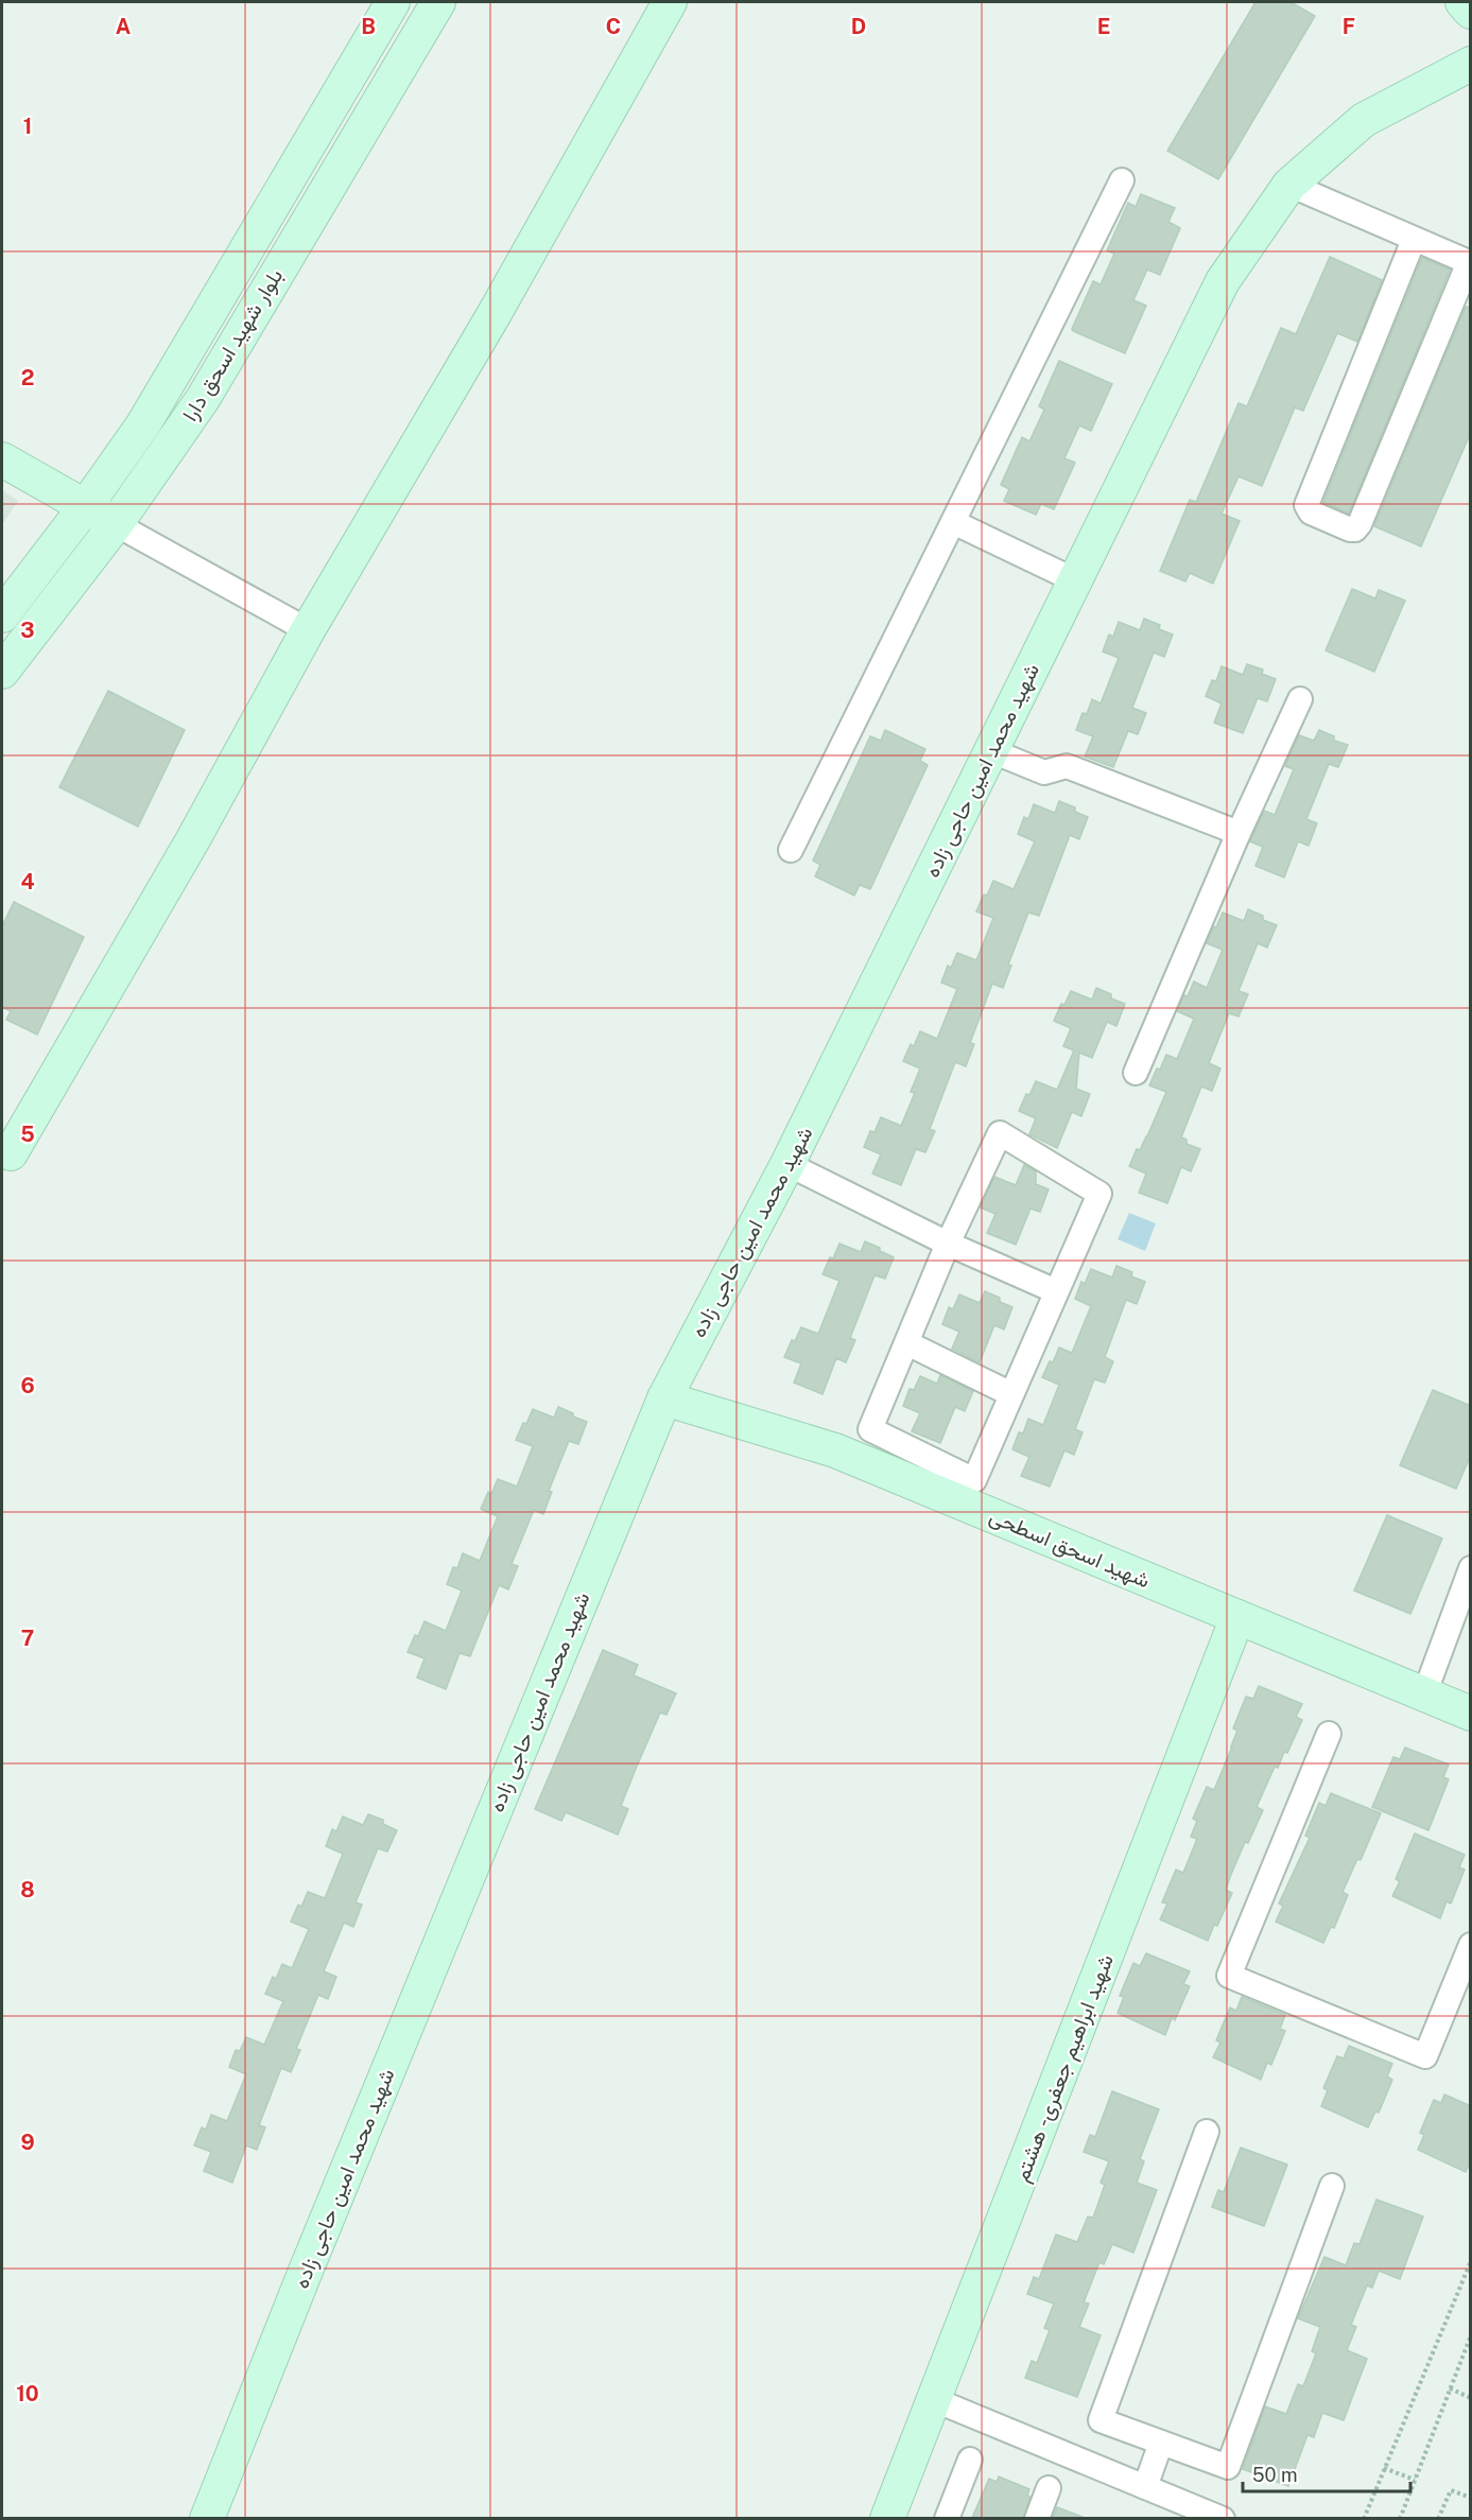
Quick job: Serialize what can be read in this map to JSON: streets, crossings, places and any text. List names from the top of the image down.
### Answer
{
  "streets": {
    "street": [
      "بلوار شهید اسحق دارا",
      "شهید محمد امین حاجی زاده",
      "شهید اسحق اسطحی",
      "شهید ابراهیم جعفری - هشتم"
    ]
  },
  "crossings": [
    ["شهید محمد امین حاجی زاده", "شهید اسحق اسطحی"],
    ["شهید اسحق اسطحی", "شهید ابراهیم جعفری - هشتم"]
  ],
  "scale_bar": "50 m",
  "grid": {
    "columns": [
      "A",
      "B",
      "C",
      "D",
      "E",
      "F"
    ],
    "rows": [
      "1",
      "2",
      "3",
      "4",
      "5",
      "6",
      "7",
      "8",
      "9",
      "10"
    ]
  }
}
